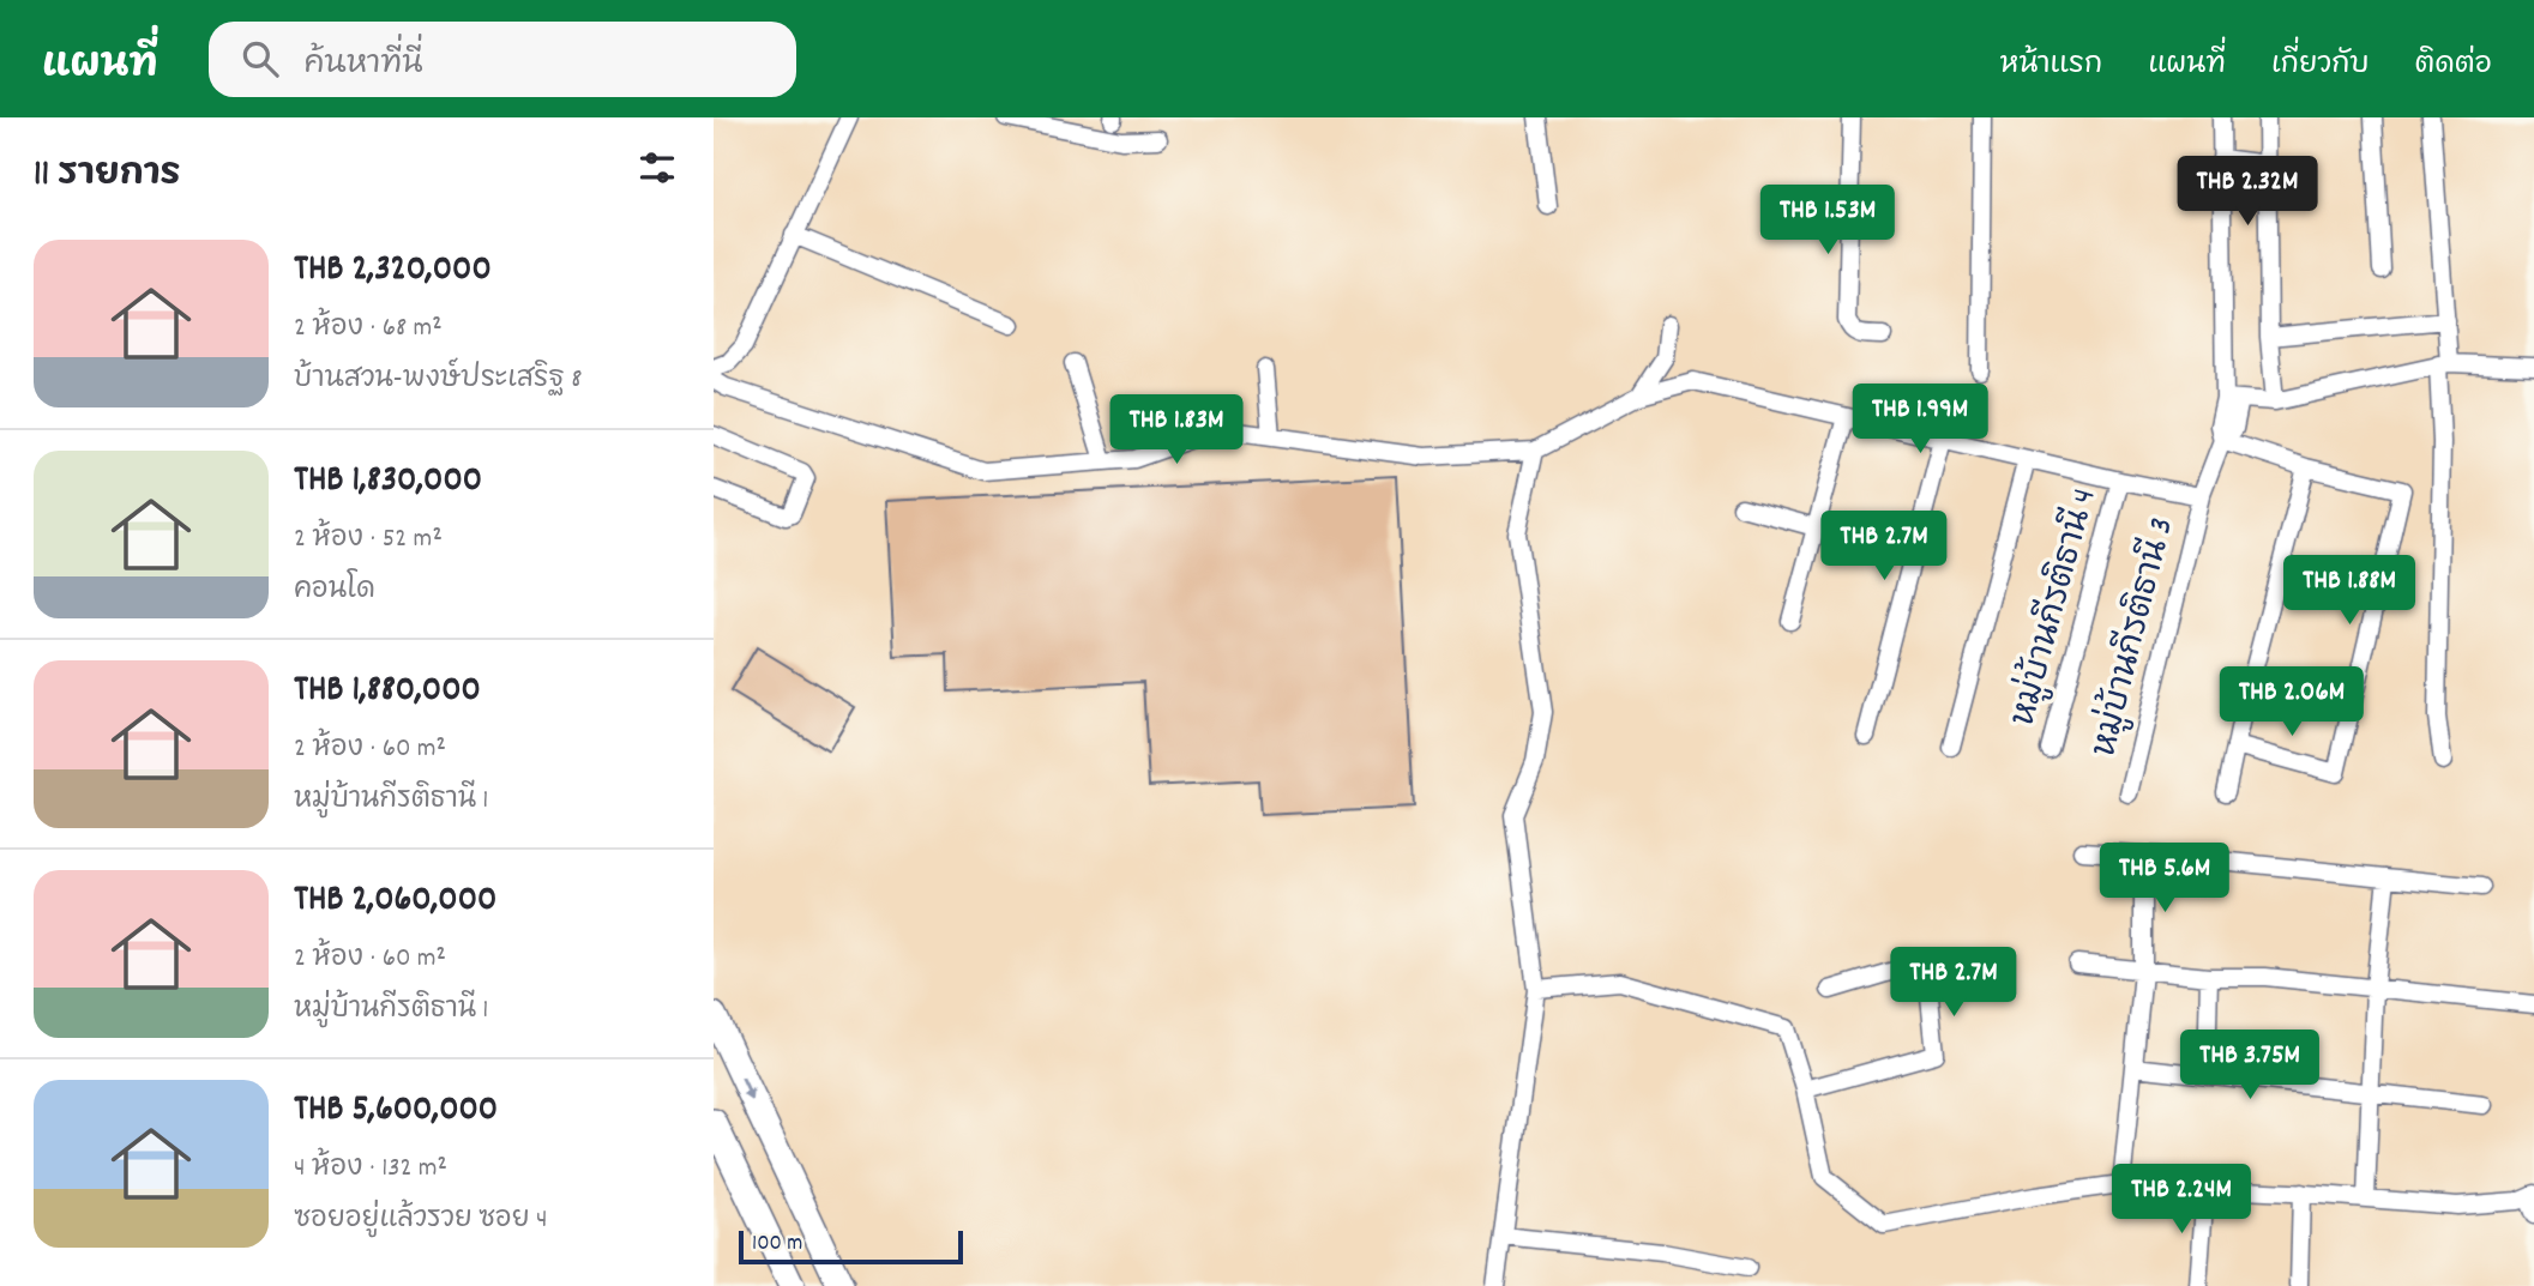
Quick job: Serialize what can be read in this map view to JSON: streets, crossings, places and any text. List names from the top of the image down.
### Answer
{
  "streets": {
    "street": ["หมู่บ้านกีรติธานี 4", "หมู่บ้านกีรติธานี 3"]
  },
  "scale_bar": "100 m",
  "page": {
    "header": "แผนที่",
    "search": "ค้นหาที่นี่",
    "nav": [
      "หน้าแรก",
      "แผนที่",
      "เกี่ยวกับ",
      "ติดต่อ"
    ],
    "heading": "11 รายการ",
    "price": [
      "THB 2.32M",
      "THB 1.53M",
      "THB 1.99M",
      "THB 1.83M",
      "THB 2.7M",
      "THB 1.88M",
      "THB 2.06M",
      "THB 5.6M",
      "THB 2.7M",
      "THB 3.75M",
      "THB 2.24M"
    ],
    "list": [
      {
        "name": "THB 2,320,000",
        "note": "2 ห้อง · 68 m² · บ้านสวน-พงษ์ประเสริฐ 8"
      },
      {
        "name": "THB 1,830,000",
        "note": "2 ห้อง · 52 m² · คอนโด"
      },
      {
        "name": "THB 1,880,000",
        "note": "2 ห้อง · 60 m² · หมู่บ้านกีรติธานี 1"
      },
      {
        "name": "THB 2,060,000",
        "note": "2 ห้อง · 60 m² · หมู่บ้านกีรติธานี 1"
      },
      {
        "name": "THB 5,600,000",
        "note": "4 ห้อง · 132 m² · ซอยอยู่แล้วรวย ซอย 4"
      }
    ],
    "scale": "100 m"
  }
}
